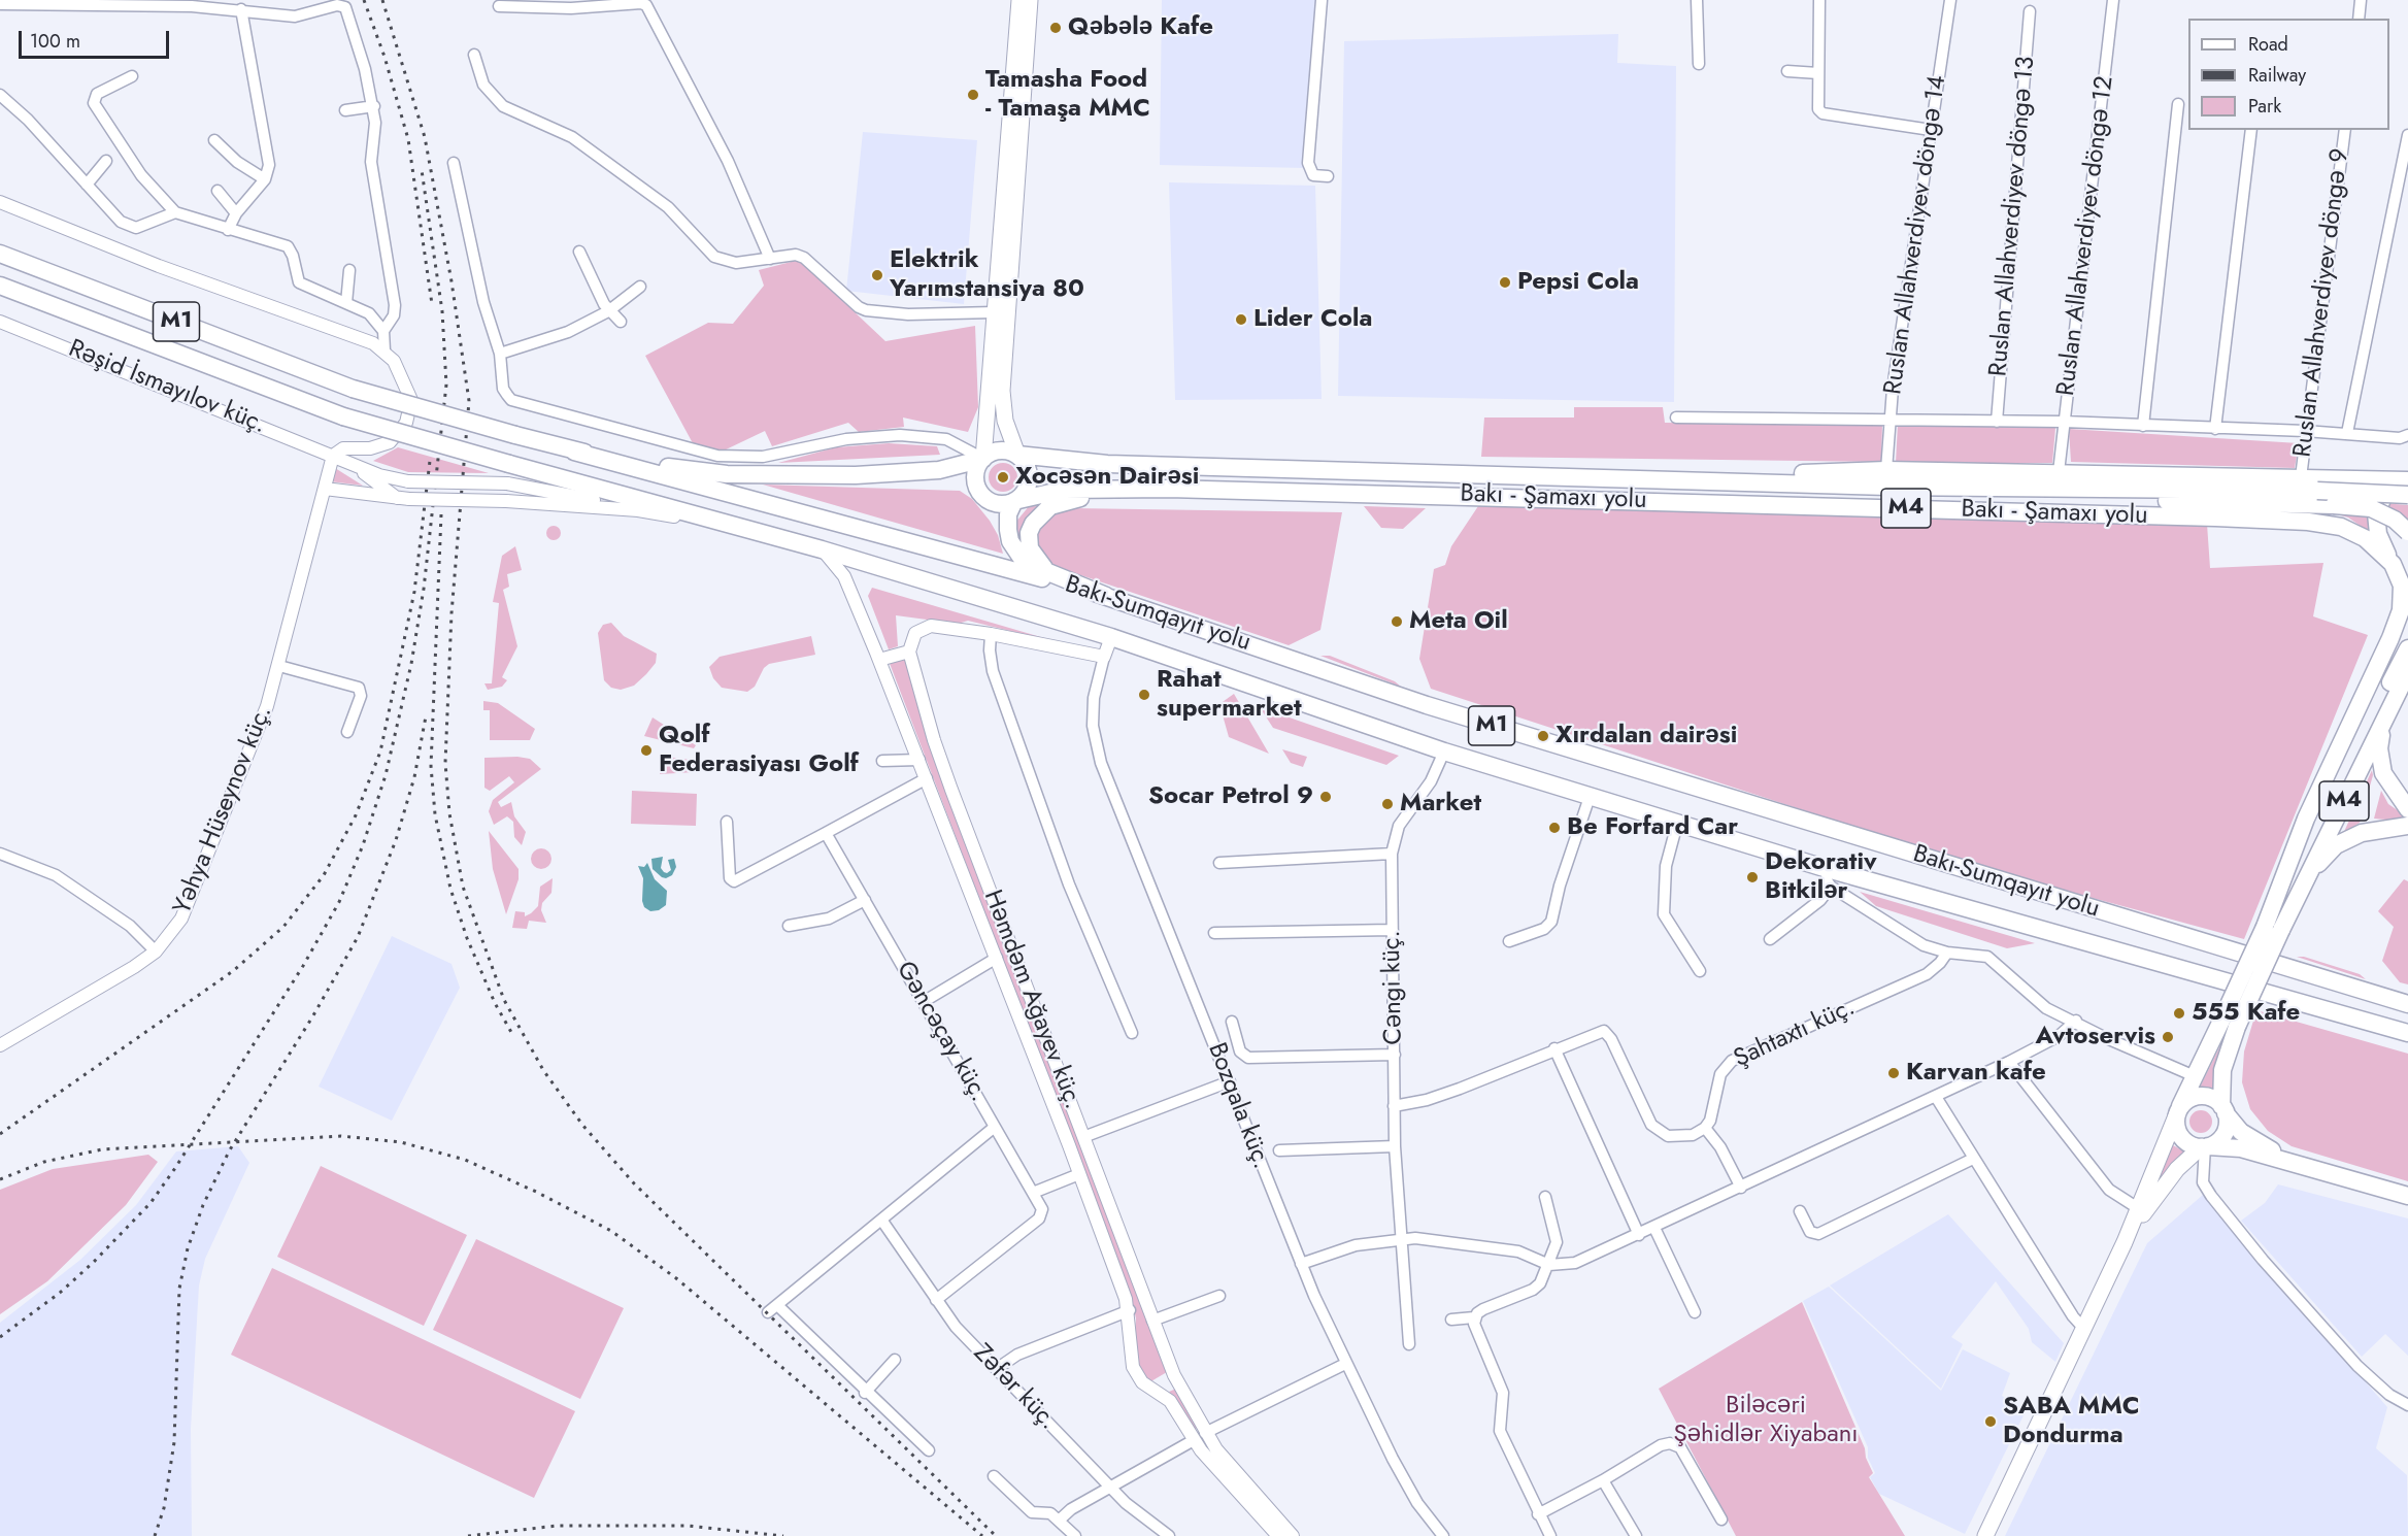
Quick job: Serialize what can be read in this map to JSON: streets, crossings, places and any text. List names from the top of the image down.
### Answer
{
  "streets": {
    "highway": [
      "M1",
      "Bakı - Şamaxı yolu",
      "M4",
      "Bakı-Sumqayıt yolu"
    ],
    "street": [
      "Ruslan Allahverdiyev döngə 13",
      "Ruslan Allahverdiyev döngə 14",
      "Ruslan Allahverdiyev döngə 12",
      "Ruslan Allahverdiyev döngə 9",
      "Rəşid İsmayılov küç.",
      "Yəhya Hüseynov küç.",
      "Cəngi küç.",
      "Həmdəm Ağayev küç.",
      "Gəncəçay küç.",
      "Şahtaxtı küç.",
      "Bozqala küç.",
      "Zəfər küç."
    ]
  },
  "crossings": [
    ["Ruslan Allahverdiyev döngə 14", "Bakı - Şamaxı yolu"],
    ["Ruslan Allahverdiyev döngə 12", "Bakı - Şamaxı yolu"],
    ["Ruslan Allahverdiyev döngə 9", "Bakı - Şamaxı yolu"],
    ["M1", "Bakı-Sumqayıt yolu"],
    ["Rəşid İsmayılov küç.", "Yəhya Hüseynov küç."],
    ["Bakı - Şamaxı yolu", "M4"],
    ["Bakı-Sumqayıt yolu", "Cəngi küç."],
    ["Gəncəçay küç.", "Zəfər küç."]
  ],
  "parks": ["Biləcəri Şəhidlər Xiyabanı"],
  "places": [
    "Qəbələ Kafe",
    "Tamasha Food - Tamaşa MMC",
    "Elektrik Yarımstansiya 80",
    "Pepsi Cola",
    "Lider Cola",
    "Xocəsən Dairəsi",
    "Meta Oil",
    "Rahat supermarket",
    "Xırdalan dairəsi",
    "Qolf Federasiyası Golf",
    "Socar Petrol 9",
    "Market",
    "Be Forfard Car",
    "Dekorativ Bitkilər",
    "555 Kafe",
    "Avtoservis",
    "Karvan kafe",
    "SABA MMC Dondurma"
  ],
  "legend": ["Road", "Railway", "Park"],
  "scale_bar": "100 m"
}
